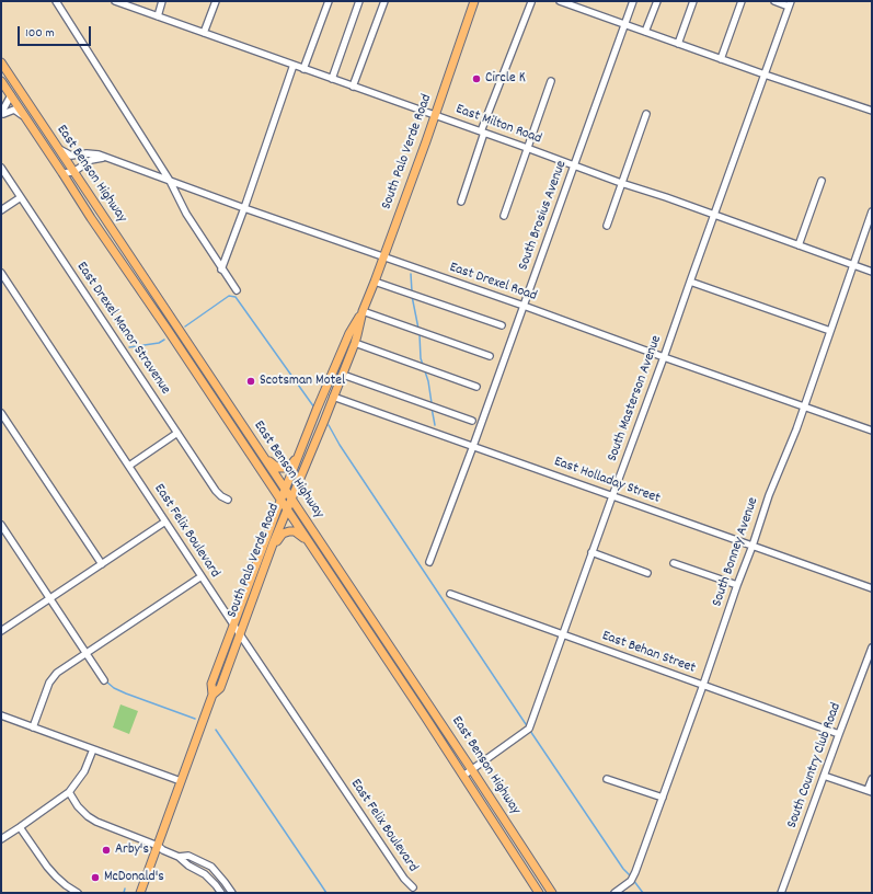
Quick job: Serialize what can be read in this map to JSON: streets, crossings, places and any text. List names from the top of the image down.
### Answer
{
  "streets": {
    "main road": ["South Palo Verde Road", "East Benson Highway"],
    "street": [
      "East Milton Road",
      "South Brosius Avenue",
      "East Drexel Road",
      "East Drexel Manor Stravenue",
      "South Masterson Avenue",
      "East Holladay Street",
      "East Felix Boulevard",
      "South Bonney Avenue",
      "East Behan Street",
      "South Country Club Road"
    ]
  },
  "crossings": [
    ["East Milton Road", "South Palo Verde Road"],
    ["East Milton Road", "South Brosius Avenue"],
    ["East Milton Road", "South Masterson Avenue"],
    ["East Milton Road", "South Bonney Avenue"],
    ["South Palo Verde Road", "East Benson Highway"],
    ["South Palo Verde Road", "East Drexel Road"],
    ["South Palo Verde Road", "East Holladay Street"],
    ["South Palo Verde Road", "East Felix Boulevard"],
    ["East Benson Highway", "East Drexel Road"],
    ["East Benson Highway", "South Masterson Avenue"],
    ["South Brosius Avenue", "East Drexel Road"],
    ["South Brosius Avenue", "East Holladay Street"],
    ["East Drexel Road", "South Masterson Avenue"],
    ["East Drexel Road", "South Bonney Avenue"],
    ["South Masterson Avenue", "East Holladay Street"],
    ["South Masterson Avenue", "East Behan Street"],
    ["East Holladay Street", "South Bonney Avenue"],
    ["South Bonney Avenue", "East Behan Street"],
    ["East Behan Street", "South Country Club Road"]
  ],
  "places": [
    "Circle K",
    "Scotsman Motel",
    "Arby's",
    "McDonald's"
  ],
  "scale_bar": "100 m"
}
